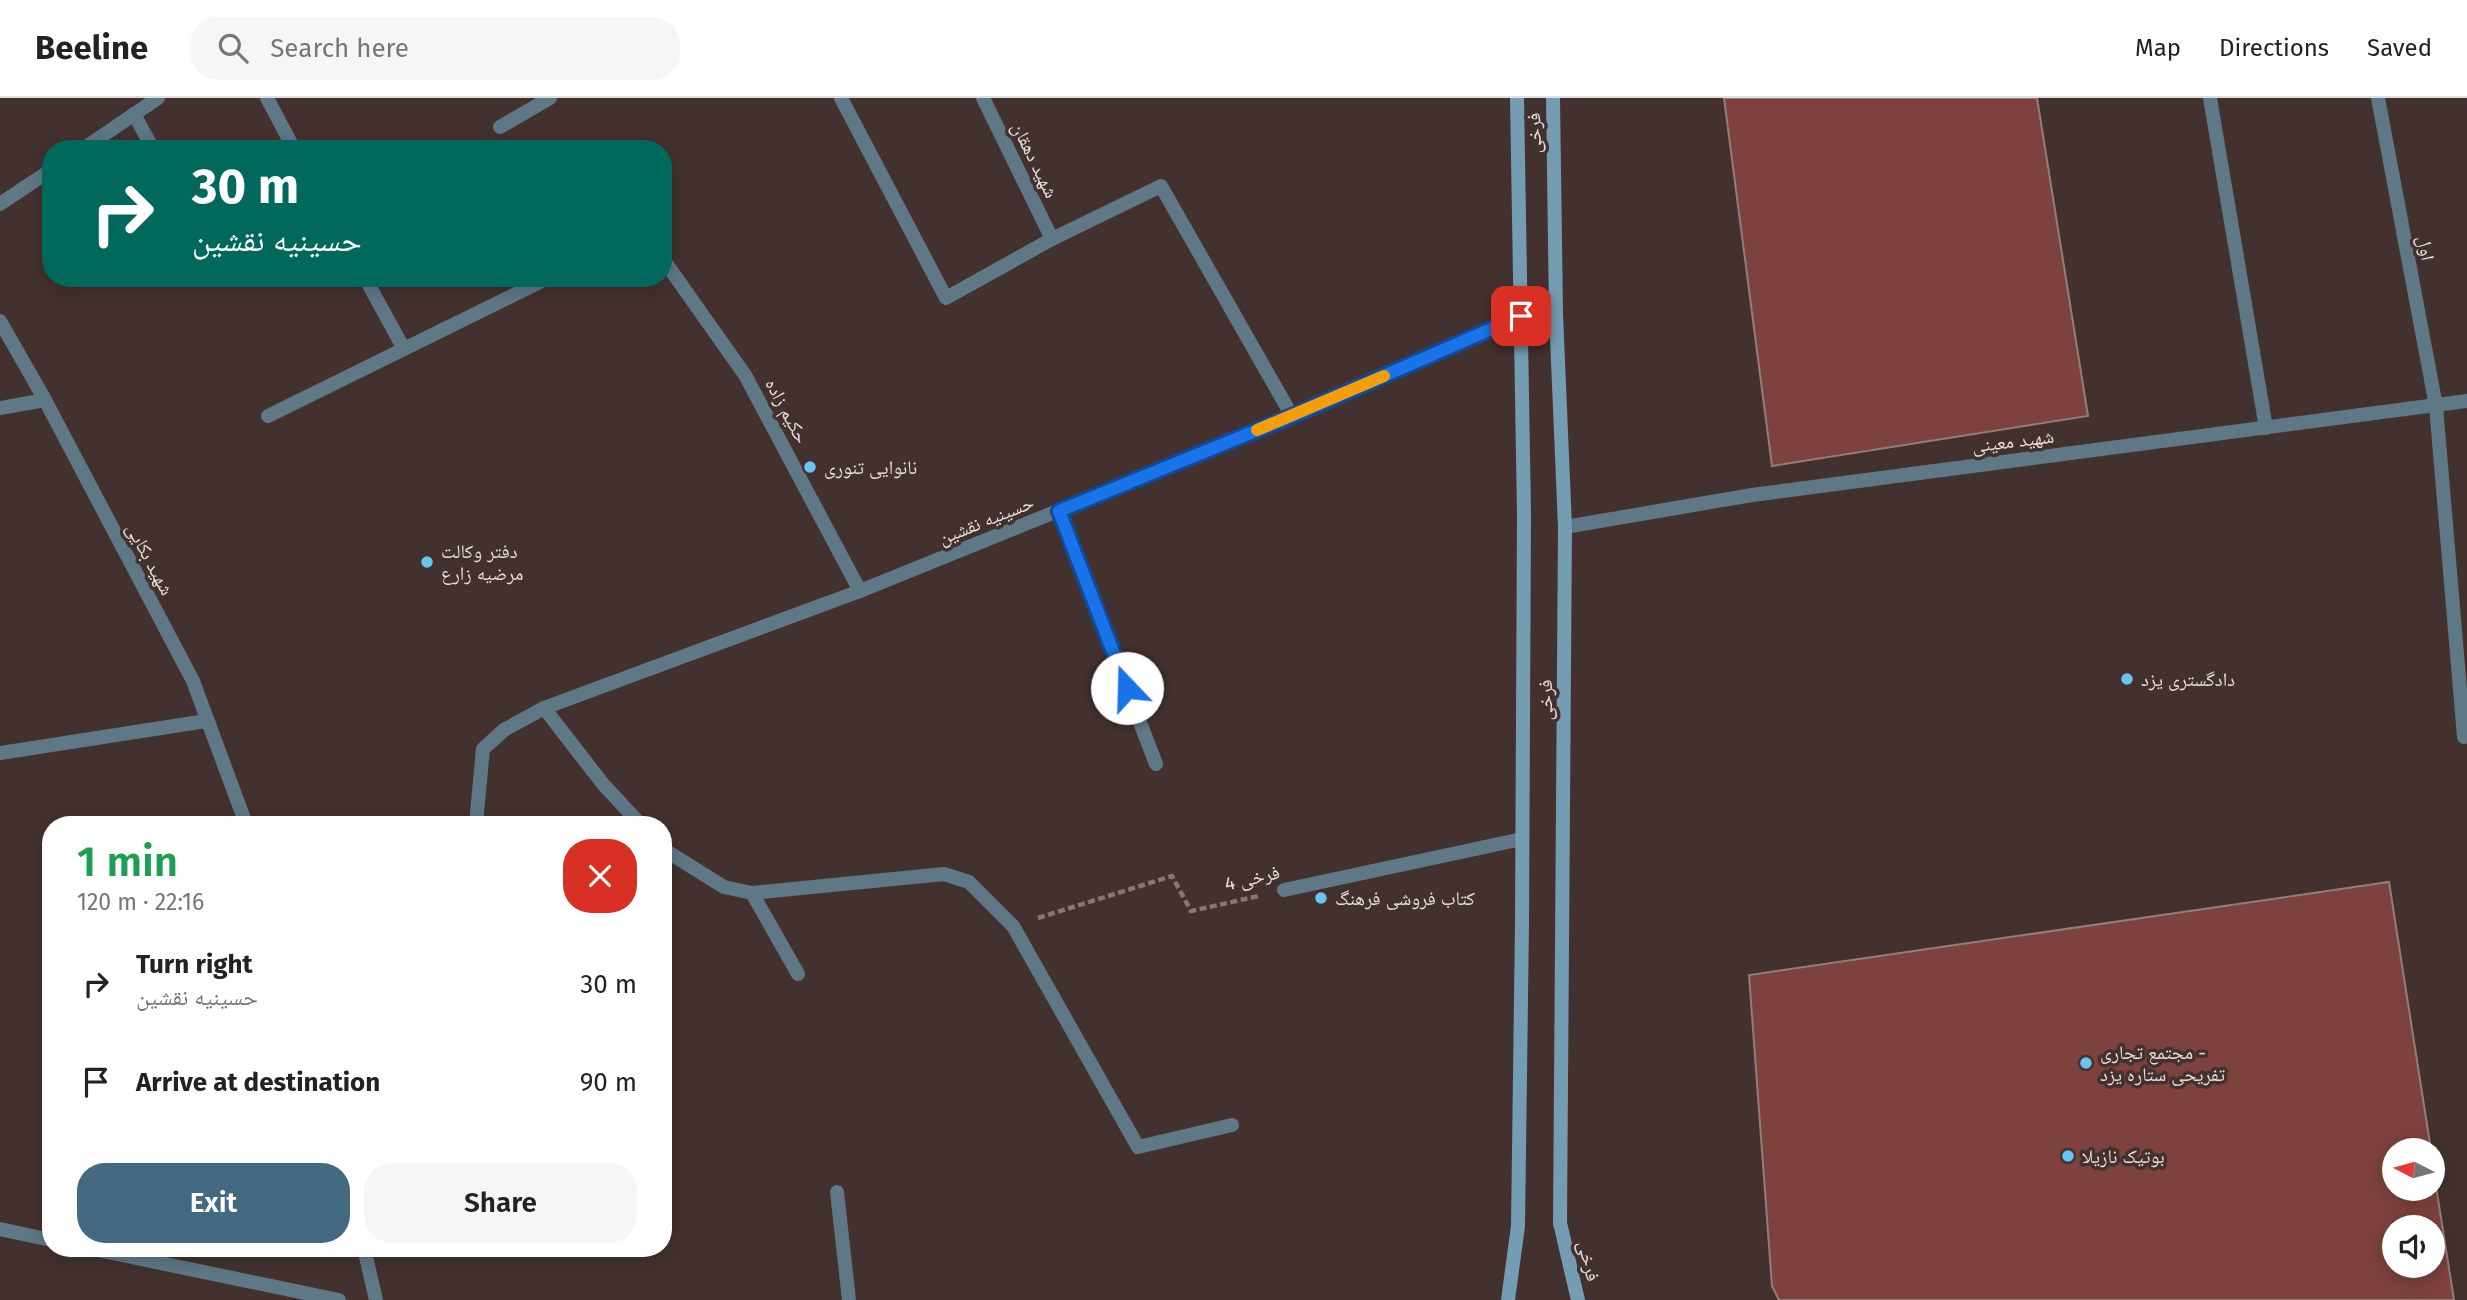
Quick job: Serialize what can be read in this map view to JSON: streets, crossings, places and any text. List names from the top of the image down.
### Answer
{
  "streets": {
    "main road": ["فرخی"],
    "street": [
      "شهید دهقان",
      "اول",
      "حکیم زاده",
      "شهید معینی",
      "حسینیه نقشین",
      "شهید بکایی",
      "فرخی 4"
    ]
  },
  "crossings": [
    ["فرخی", "شهید معینی"],
    ["فرخی", "حسینیه نقشین"],
    ["فرخی", "فرخی 4"],
    ["اول", "شهید معینی"],
    ["حکیم زاده", "حسینیه نقشین"]
  ],
  "places": [
    "نانوایی تنوری",
    "دفتر وکالت مرضیه زارع",
    "دادگستری یزد",
    "کتاب فروشی فرهنگ",
    "مجتمع تجاری - تفریحی ستاره یزد",
    "بوتیک نازیلا"
  ],
  "north": "left",
  "page": {
    "header": "Beeline",
    "search": "Search here",
    "nav": ["Map", "Directions", "Saved"],
    "turn": ["30 m", "حسینیه نقشین"],
    "heading": ["1 min", "120 m · 22:16"],
    "list": [
      {
        "name": "Turn right",
        "note": "حسینیه نقشین",
        "value": "30 m"
      },
      {
        "name": "Arrive at destination",
        "value": "90 m"
      }
    ],
    "buttons": ["Exit", "Share"]
  }
}
